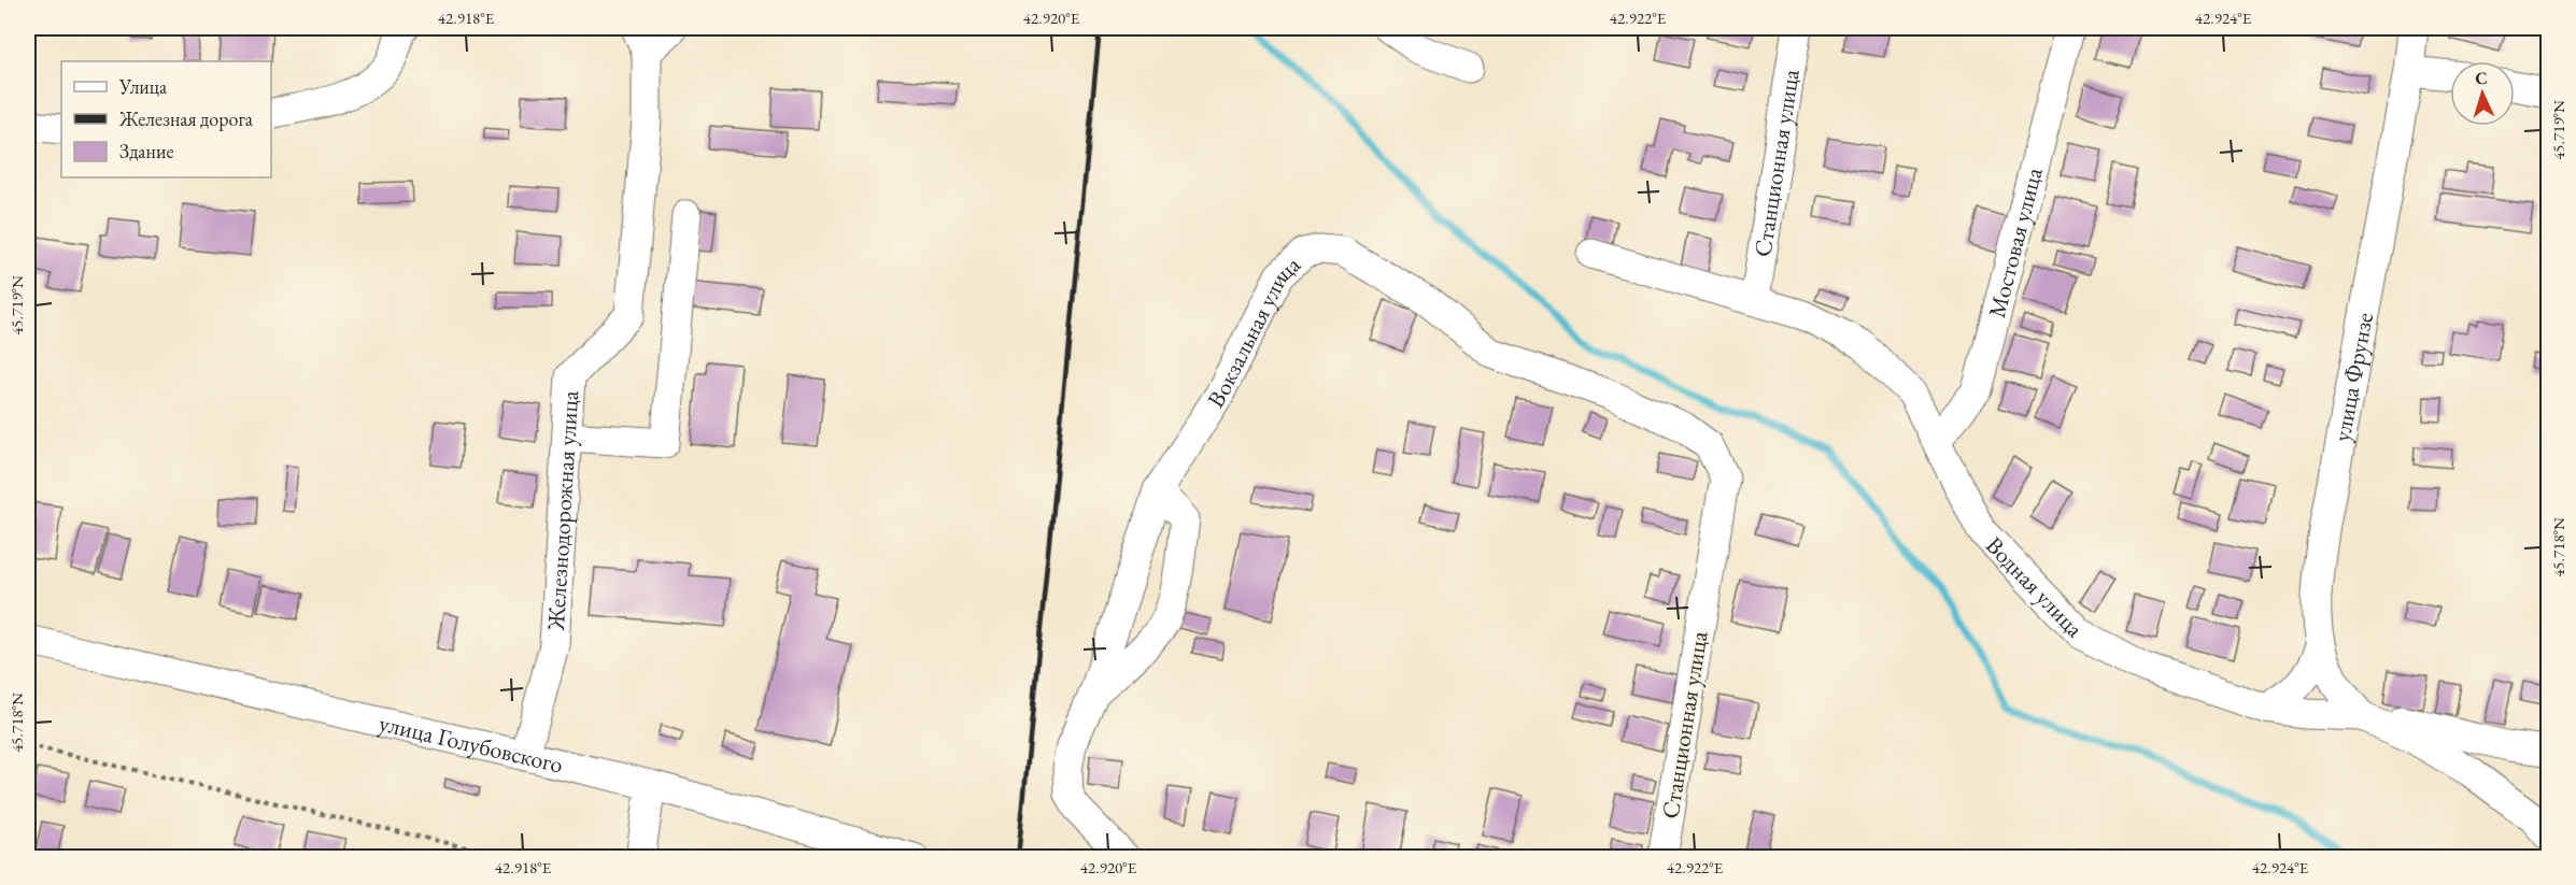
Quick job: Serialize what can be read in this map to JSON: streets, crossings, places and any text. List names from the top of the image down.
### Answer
{
  "streets": {
    "street": [
      "Станционная улица",
      "Мостовая улица",
      "Вокзальная улица",
      "улица Фрунзе",
      "Железнодорожная улица",
      "Водная улица",
      "улица Голубовского"
    ]
  },
  "crossings": [
    ["Станционная улица", "Вокзальная улица"],
    ["Станционная улица", "Водная улица"],
    ["Мостовая улица", "Водная улица"],
    ["улица Фрунзе", "Водная улица"],
    ["Железнодорожная улица", "улица Голубовского"]
  ],
  "legend": ["Улица", "Железная дорога", "Здание"],
  "north": "top",
  "coordinates": [
    "42.918°E",
    "42.920°E",
    "42.922°E",
    "42.924°E",
    "45.719°N",
    "45.718°N"
  ]
}
